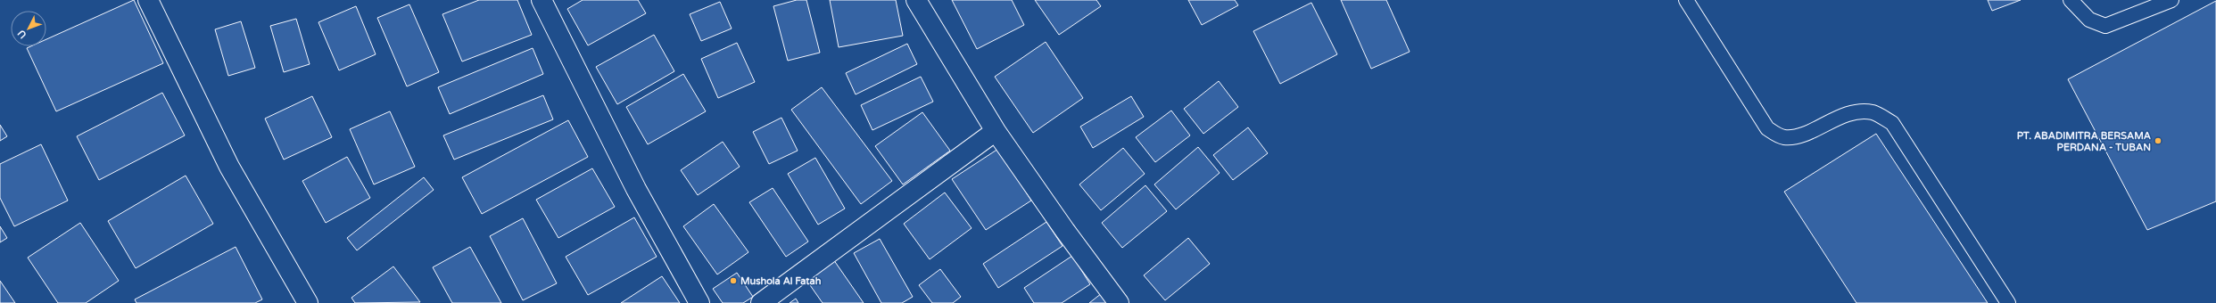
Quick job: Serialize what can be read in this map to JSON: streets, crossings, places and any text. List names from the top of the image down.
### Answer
{
  "places": ["PT. ABADIMITRA BERSAMA PERDANA - TUBAN", "Mushola Al Fatah"],
  "north": "bottom left"
}
